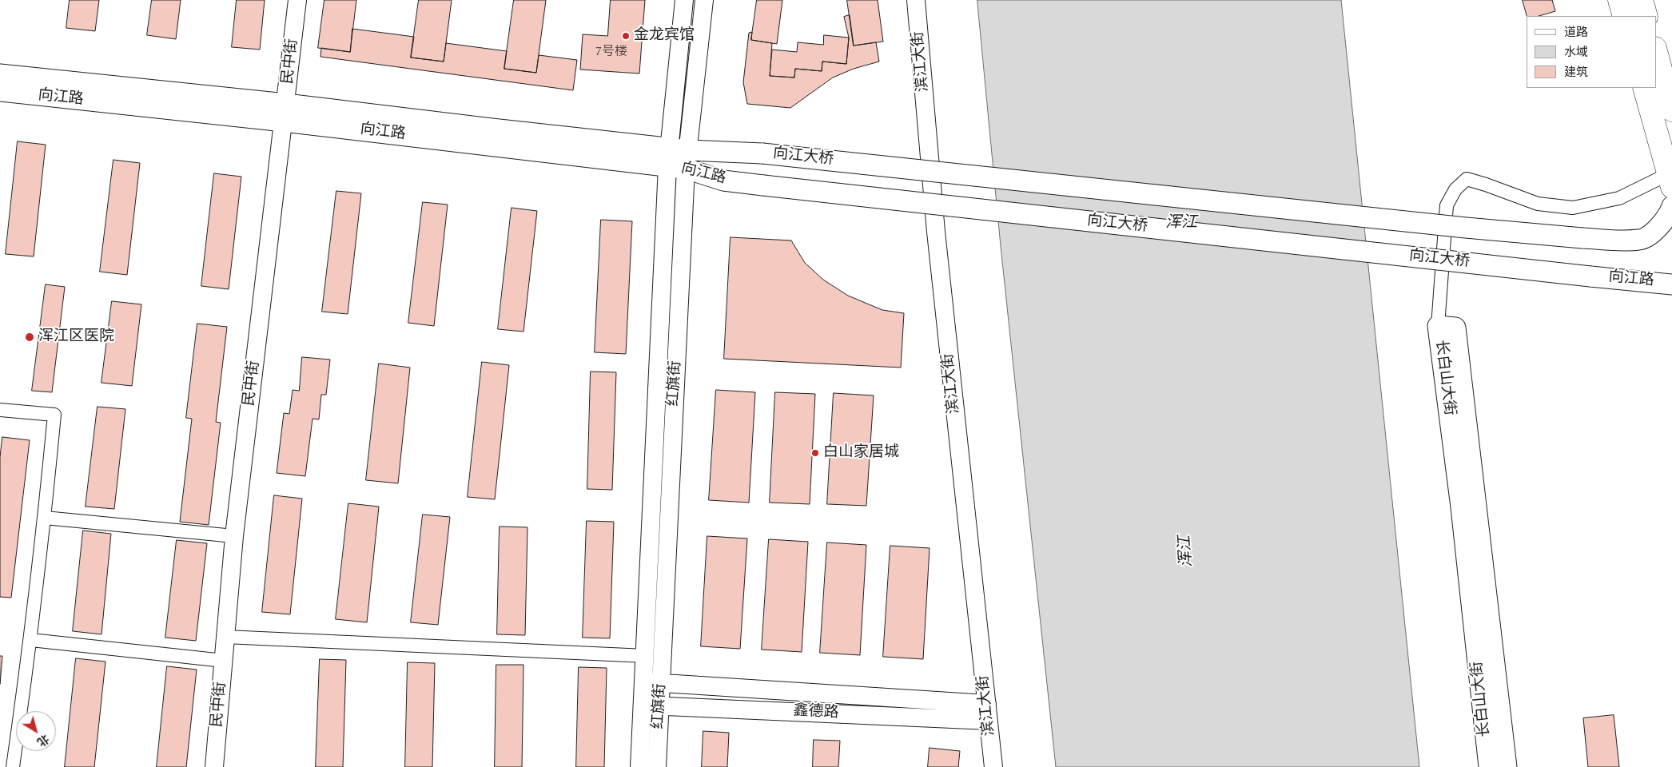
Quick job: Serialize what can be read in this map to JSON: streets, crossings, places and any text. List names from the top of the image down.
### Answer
{
  "streets": {
    "main road": ["向江路", "向江大桥", "长白山大街"],
    "street": [
      "民中街",
      "滨江大街",
      "红旗街",
      "鑫德路"
    ]
  },
  "crossings": [
    ["民中街", "向江路"],
    ["滨江大街", "鑫德路"],
    ["向江路", "向江大桥"],
    ["向江路", "红旗街"],
    ["红旗街", "鑫德路"]
  ],
  "water": ["浑江"],
  "places": ["金龙宾馆", "浑江区医院", "白山家居城"],
  "house_numbers": ["7号楼"],
  "legend": ["道路", "水域", "建筑"],
  "north": "bottom right"
}
